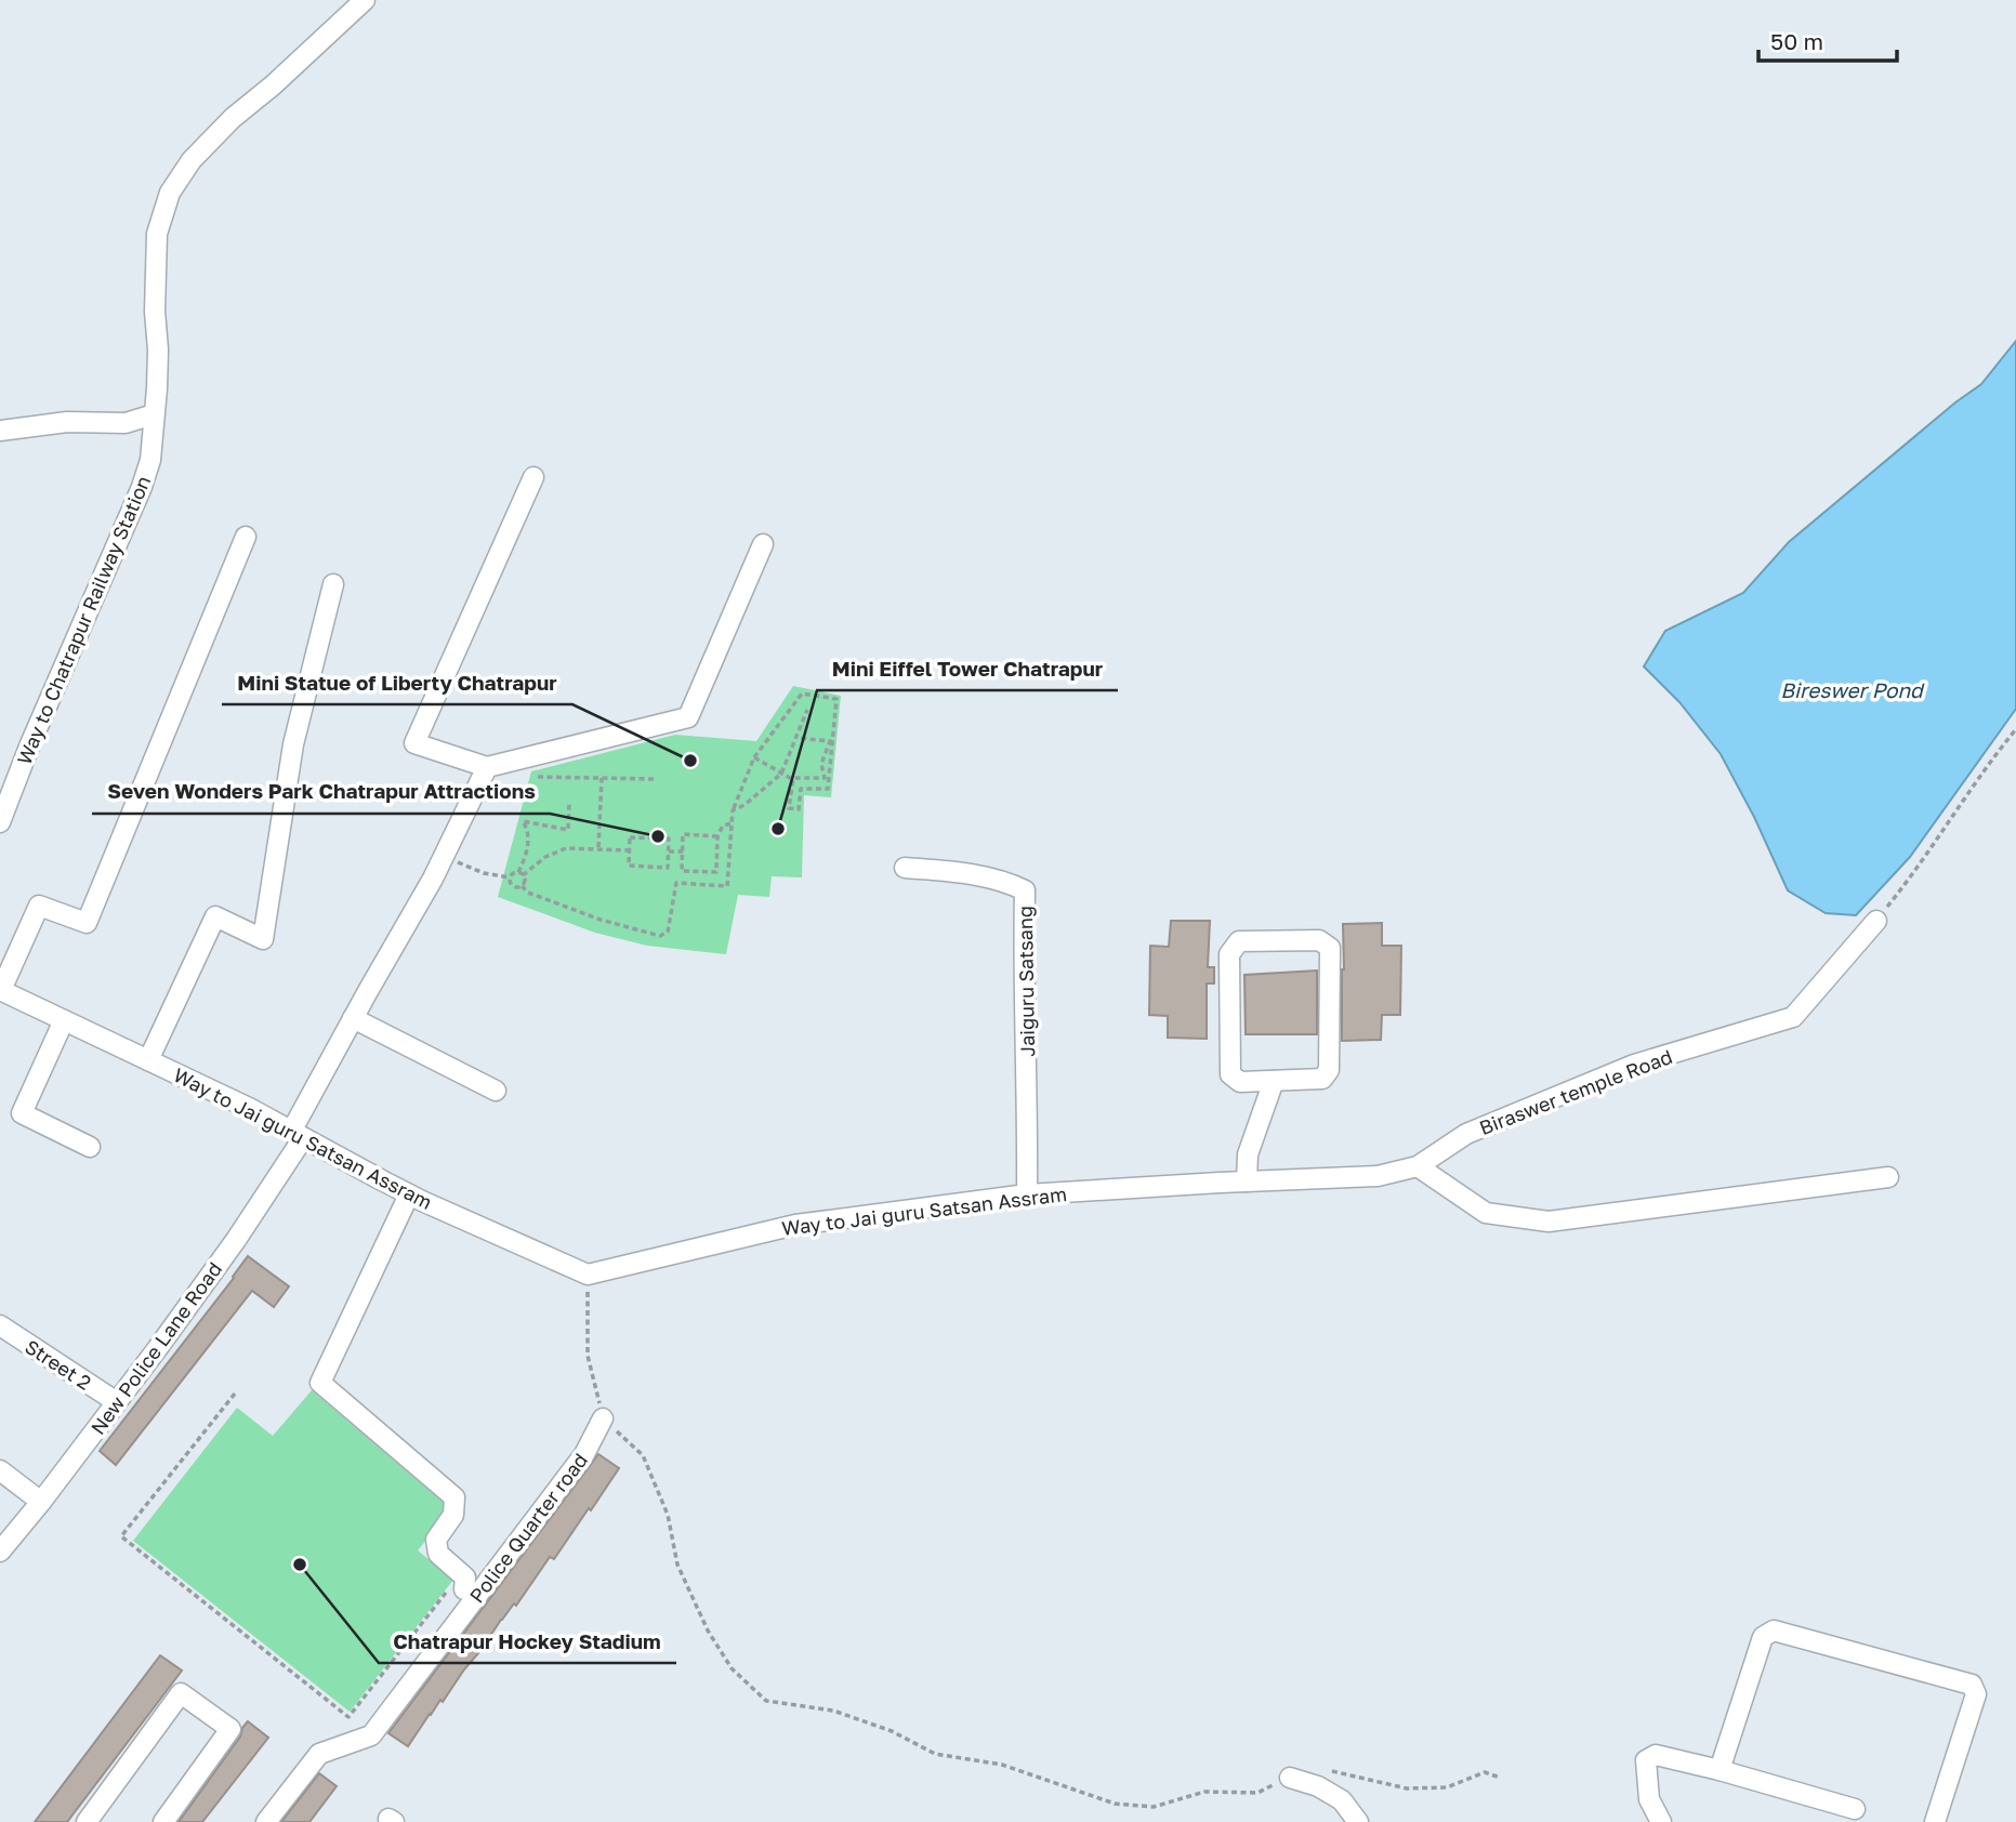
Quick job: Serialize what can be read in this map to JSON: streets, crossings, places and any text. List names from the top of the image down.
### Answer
{
  "streets": {
    "street": [
      "Way to Chatrapur Railway Station",
      "Jaiguru Satsang",
      "Biraswer temple Road",
      "Way to Jai guru Satsan Assram",
      "New Police Lane Road",
      "Street 2",
      "Police Quarter road"
    ]
  },
  "crossings": [
    ["Jaiguru Satsang", "Way to Jai guru Satsan Assram"],
    ["Biraswer temple Road", "Way to Jai guru Satsan Assram"],
    ["Way to Jai guru Satsan Assram", "New Police Lane Road"],
    ["New Police Lane Road", "Street 2"]
  ],
  "water": ["Bireswer Pond"],
  "places": [
    "Mini Statue of Liberty Chatrapur",
    "Mini Eiffel Tower Chatrapur",
    "Seven Wonders Park Chatrapur Attractions",
    "Chatrapur Hockey Stadium"
  ],
  "scale_bar": "50 m"
}
